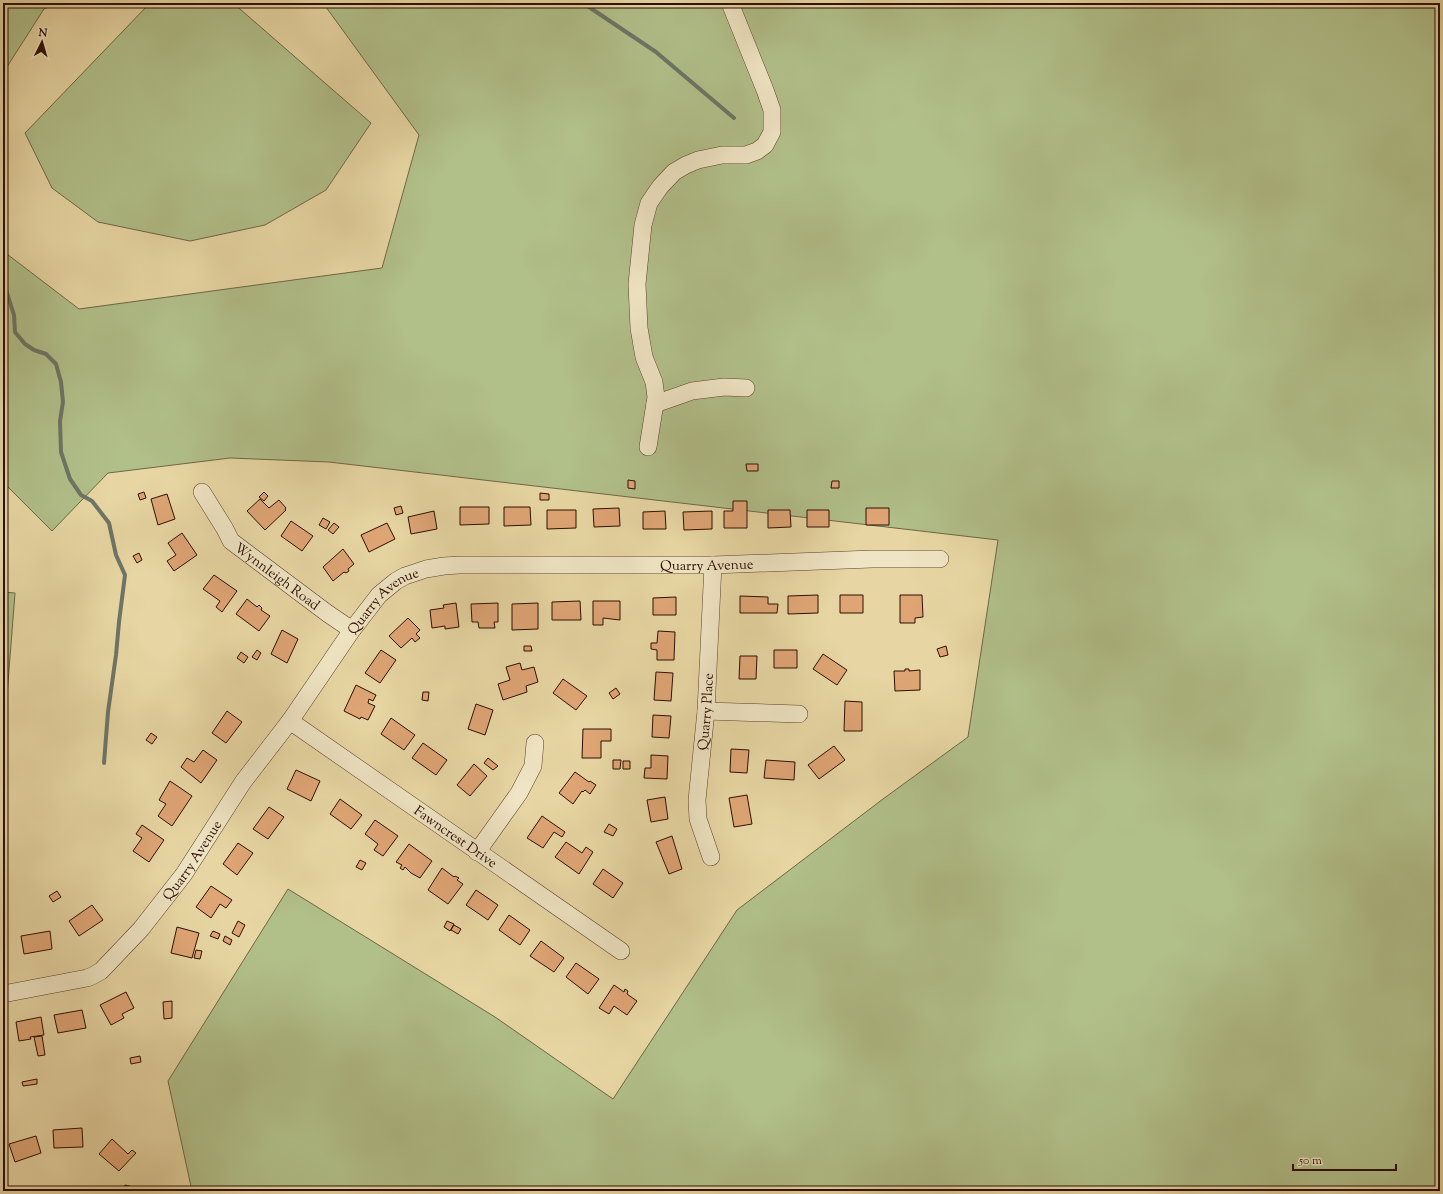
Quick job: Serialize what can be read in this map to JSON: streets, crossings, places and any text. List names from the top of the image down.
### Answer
{
  "streets": {
    "street": [
      "Quarry Avenue",
      "Wynnleigh Road",
      "Quarry Place",
      "Fawncrest Drive"
    ]
  },
  "crossings": [
    ["Quarry Avenue", "Wynnleigh Road"],
    ["Quarry Avenue", "Quarry Place"],
    ["Quarry Avenue", "Fawncrest Drive"]
  ],
  "scale_bar": "50 m",
  "north": "top"
}
